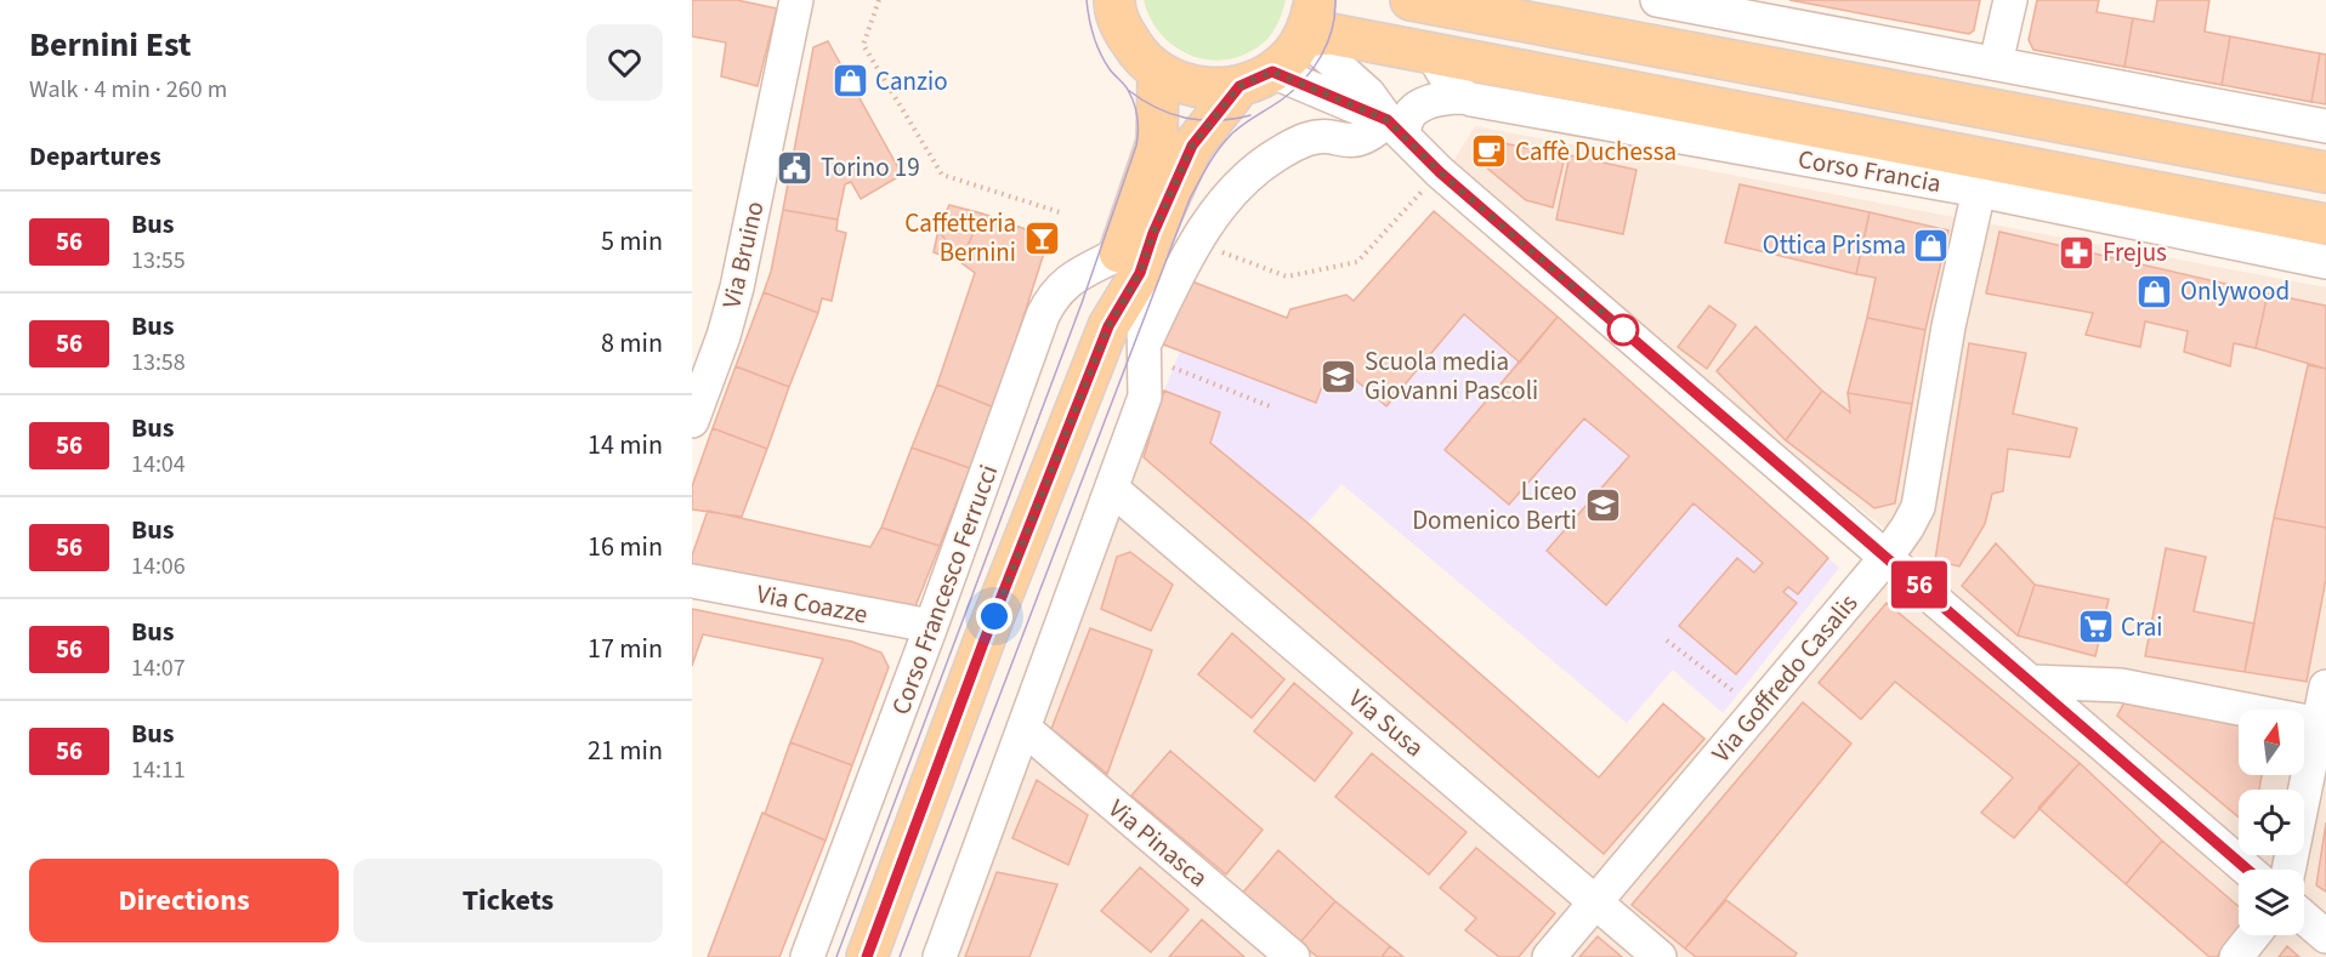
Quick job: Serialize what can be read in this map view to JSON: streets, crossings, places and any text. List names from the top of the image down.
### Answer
{
  "streets": {
    "main road": ["Corso Francia"],
    "street": [
      "Via Bruino",
      "Corso Francesco Ferrucci",
      "Via Coazze",
      "Via Goffredo Casalis",
      "Via Susa",
      "Via Pinasca"
    ]
  },
  "crossings": [
    ["Corso Francia", "Via Goffredo Casalis"],
    ["Corso Francesco Ferrucci", "Via Coazze"],
    ["Via Goffredo Casalis", "Via Susa"]
  ],
  "places": {
    "shop": ["Canzio", "Ottica Prisma", "Onlywood"],
    "cafe": ["Caffè Duchessa"],
    "public building": ["Torino 19"],
    "bar": ["Caffetteria Bernini"],
    "pharmacy": ["Frejus"],
    "school or university": ["Scuola media Giovanni Pascoli", "Liceo Domenico Berti"],
    "supermarket": ["Crai"]
  },
  "lines": ["bus line 56"],
  "north": "top",
  "page": {
    "heading": [
      ["Bernini Est", "Walk · 4 min · 260 m"],
      "Departures"
    ],
    "on_map": "56",
    "list": [
      {
        "mark": "56",
        "name": "Bus",
        "note": "13:55",
        "value": "5 min"
      },
      {
        "mark": "56",
        "name": "Bus",
        "note": "13:58",
        "value": "8 min"
      },
      {
        "mark": "56",
        "name": "Bus",
        "note": "14:04",
        "value": "14 min"
      },
      {
        "mark": "56",
        "name": "Bus",
        "note": "14:06",
        "value": "16 min"
      },
      {
        "mark": "56",
        "name": "Bus",
        "note": "14:07",
        "value": "17 min"
      },
      {
        "mark": "56",
        "name": "Bus",
        "note": "14:11",
        "value": "21 min"
      }
    ],
    "buttons": ["Directions", "Tickets"]
  }
}
